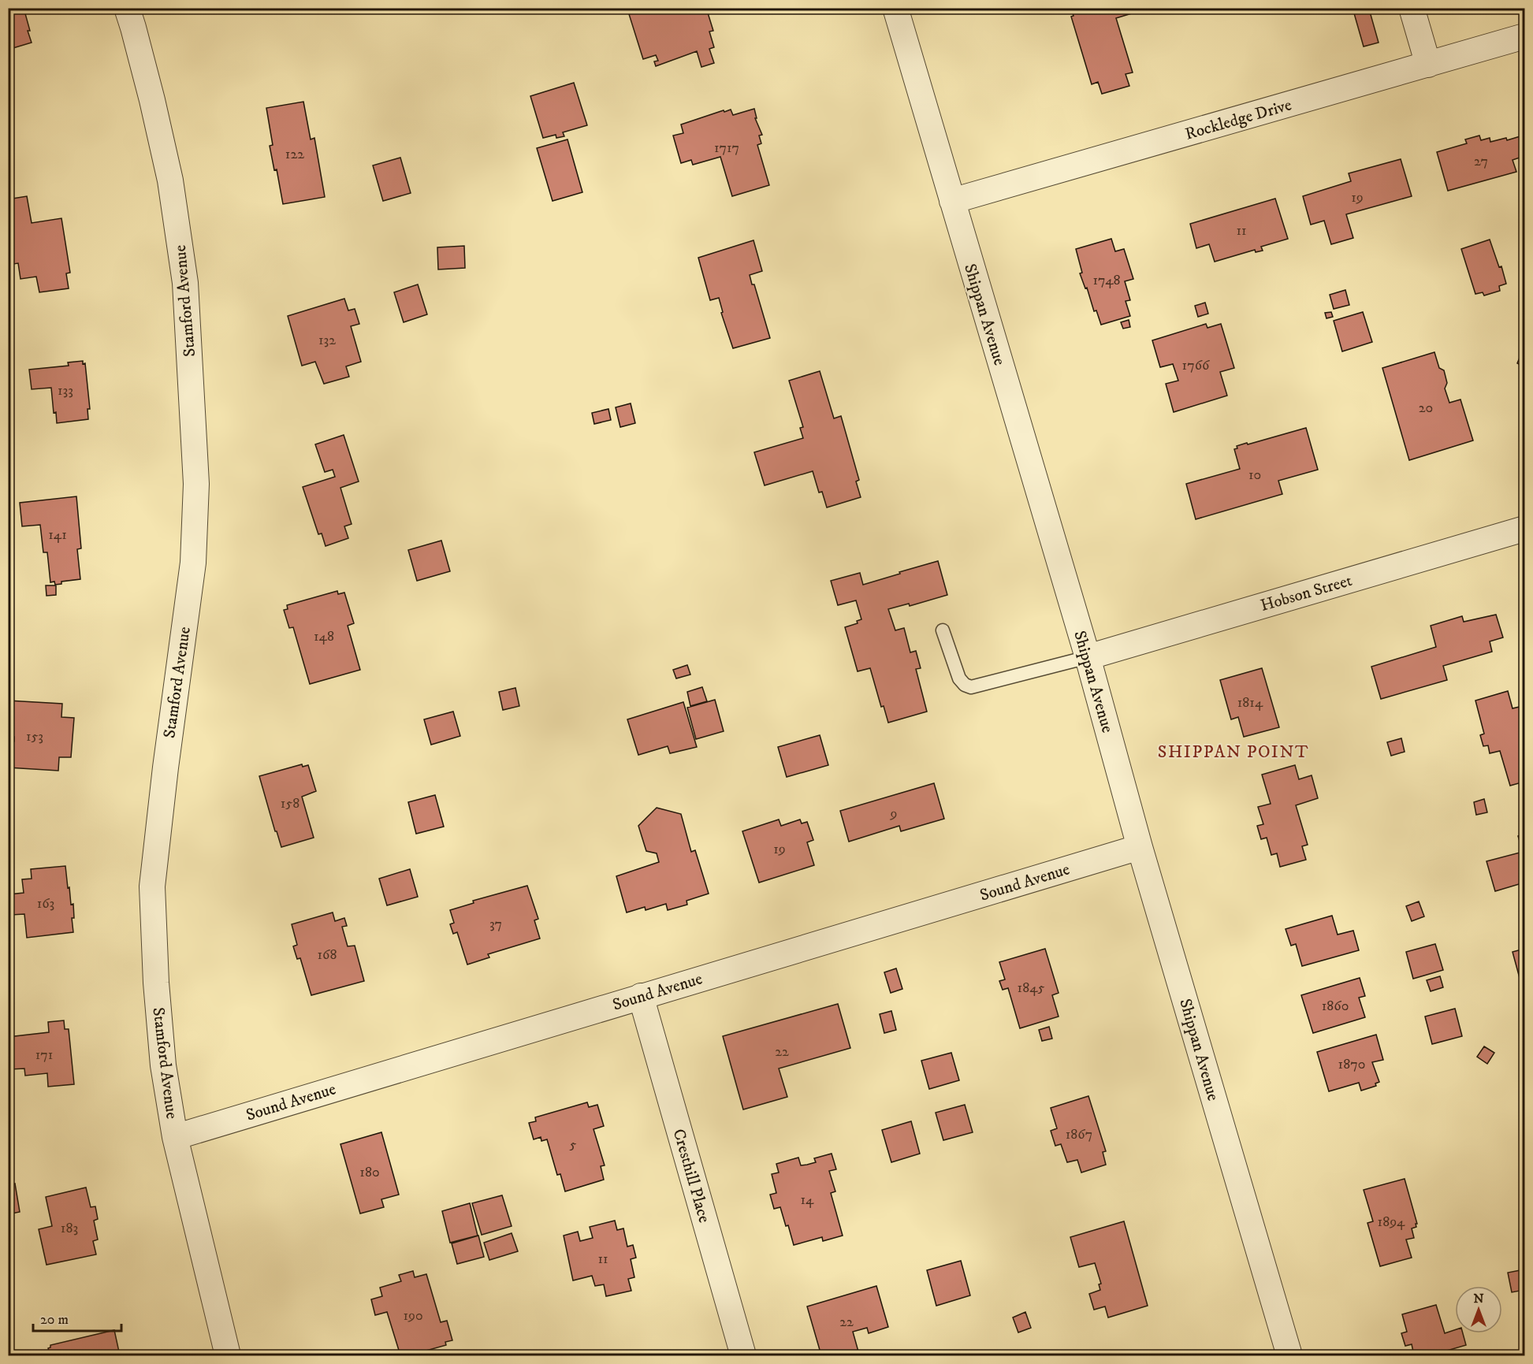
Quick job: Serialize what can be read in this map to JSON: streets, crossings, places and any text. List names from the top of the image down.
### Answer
{
  "streets": {
    "street": [
      "Rockledge Drive",
      "Stamford Avenue",
      "Shippan Avenue",
      "Hobson Street",
      "Sound Avenue",
      "Cresthill Place"
    ]
  },
  "crossings": [
    ["Rockledge Drive", "Shippan Avenue"],
    ["Stamford Avenue", "Sound Avenue"],
    ["Shippan Avenue", "Hobson Street"],
    ["Shippan Avenue", "Sound Avenue"],
    ["Sound Avenue", "Cresthill Place"]
  ],
  "districts": ["SHIPPAN POINT"],
  "house_numbers": [
    "1717",
    "122",
    "27",
    "19",
    "11",
    "1748",
    "132",
    "1766",
    "133",
    "20",
    "10",
    "141",
    "148",
    "1814",
    "153",
    "158",
    "9",
    "19",
    "163",
    "37",
    "168",
    "1845",
    "1860",
    "22",
    "171",
    "1870",
    "1867",
    "5",
    "180",
    "14",
    "1894",
    "183",
    "11",
    "190",
    "22"
  ],
  "scale_bar": "20 m",
  "north": "top"
}
